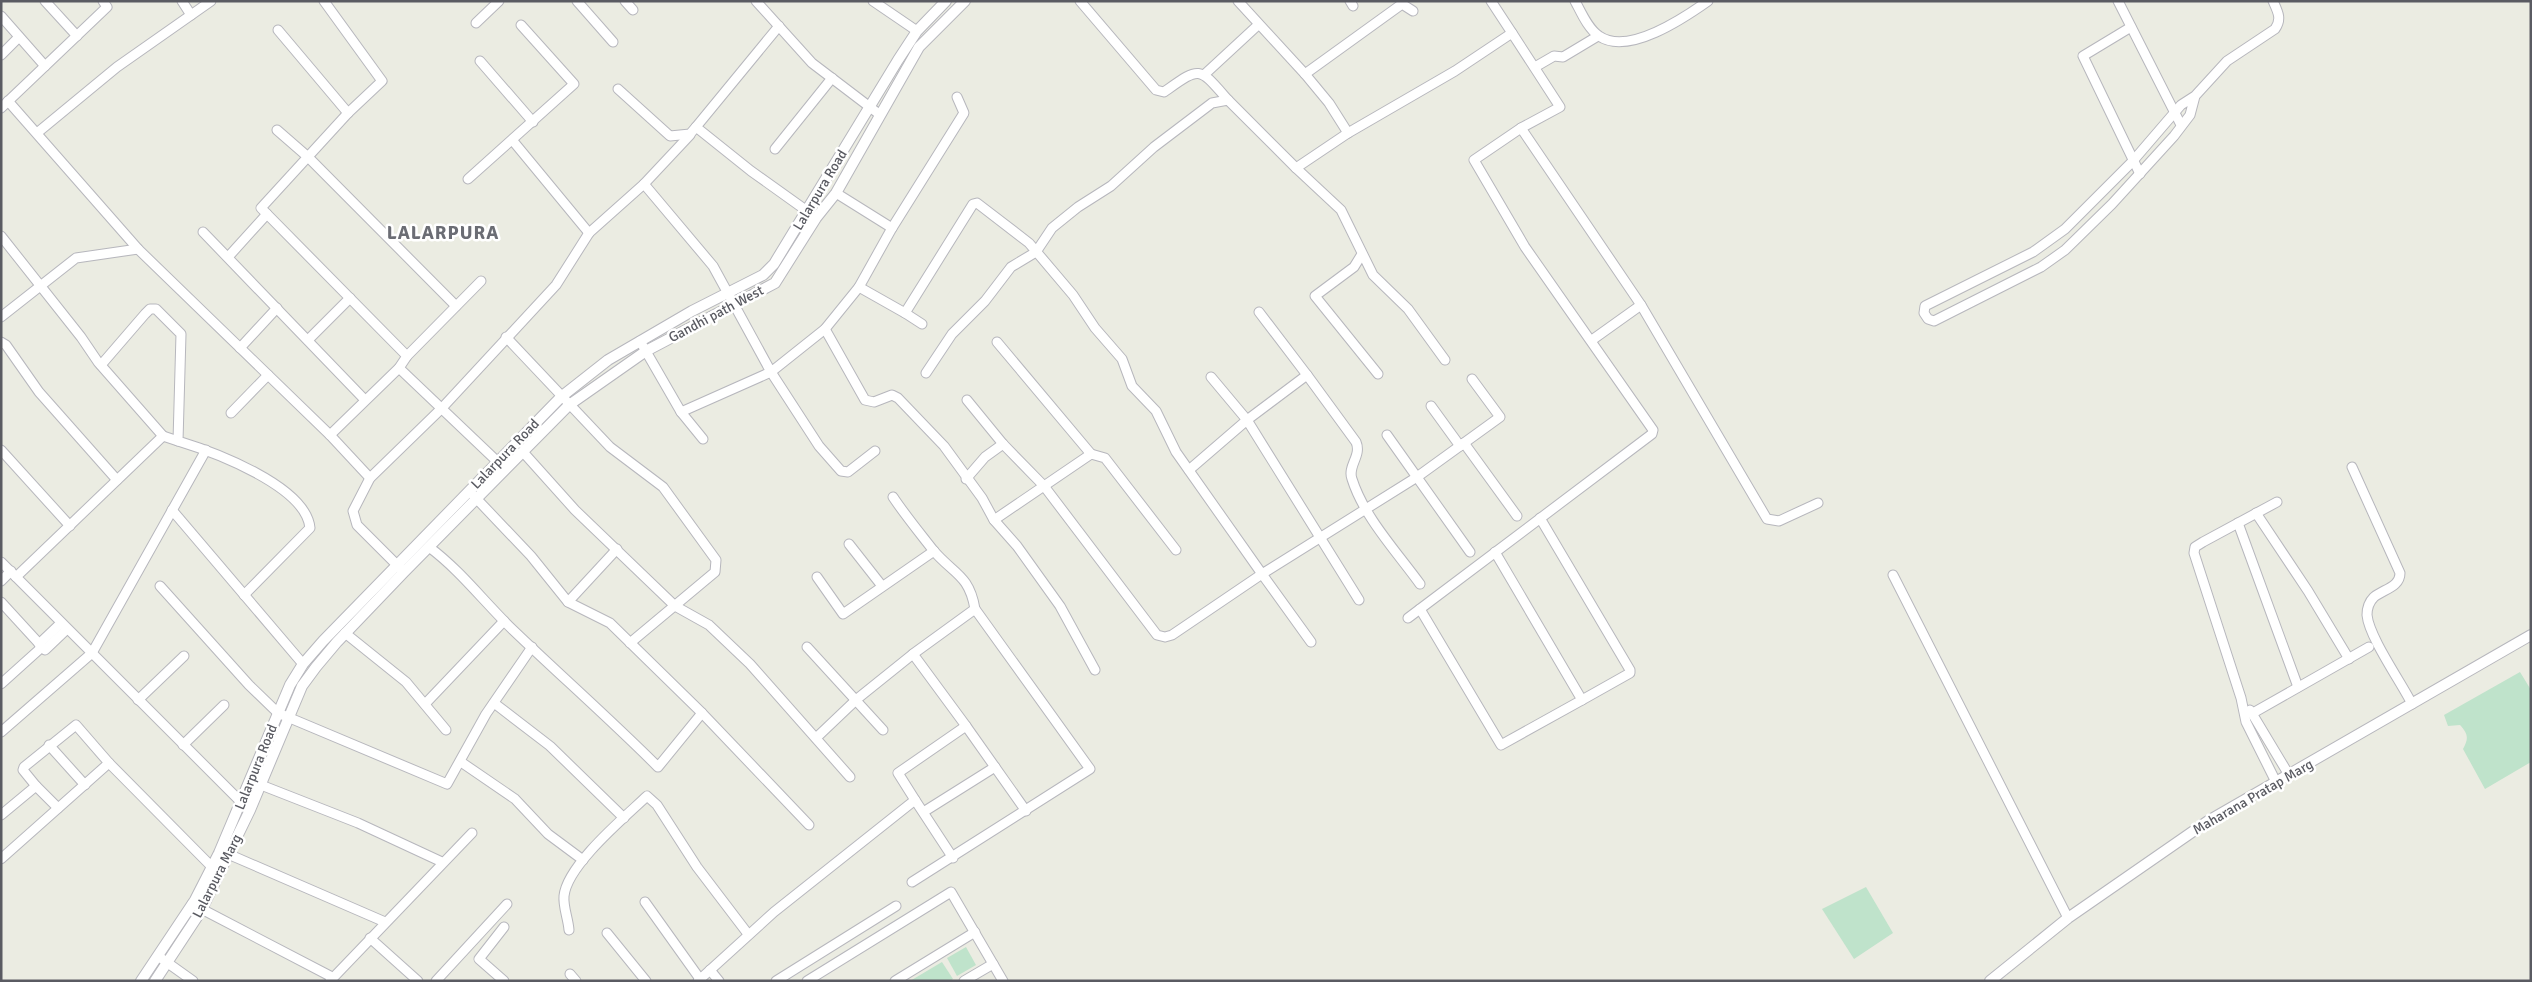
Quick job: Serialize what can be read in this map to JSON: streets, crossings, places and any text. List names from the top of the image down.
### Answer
{
  "streets": {
    "street": [
      "Lalarpura Road",
      "Gandhi path West",
      "Maharana Pratap Marg",
      "Lalarpura Marg"
    ]
  },
  "crossings": [
    ["Lalarpura Road", "Gandhi path West"],
    ["Lalarpura Road", "Lalarpura Marg"],
    ["Gandhi path West", "Lalarpura Marg"]
  ],
  "districts": ["LALARPURA"]
}
